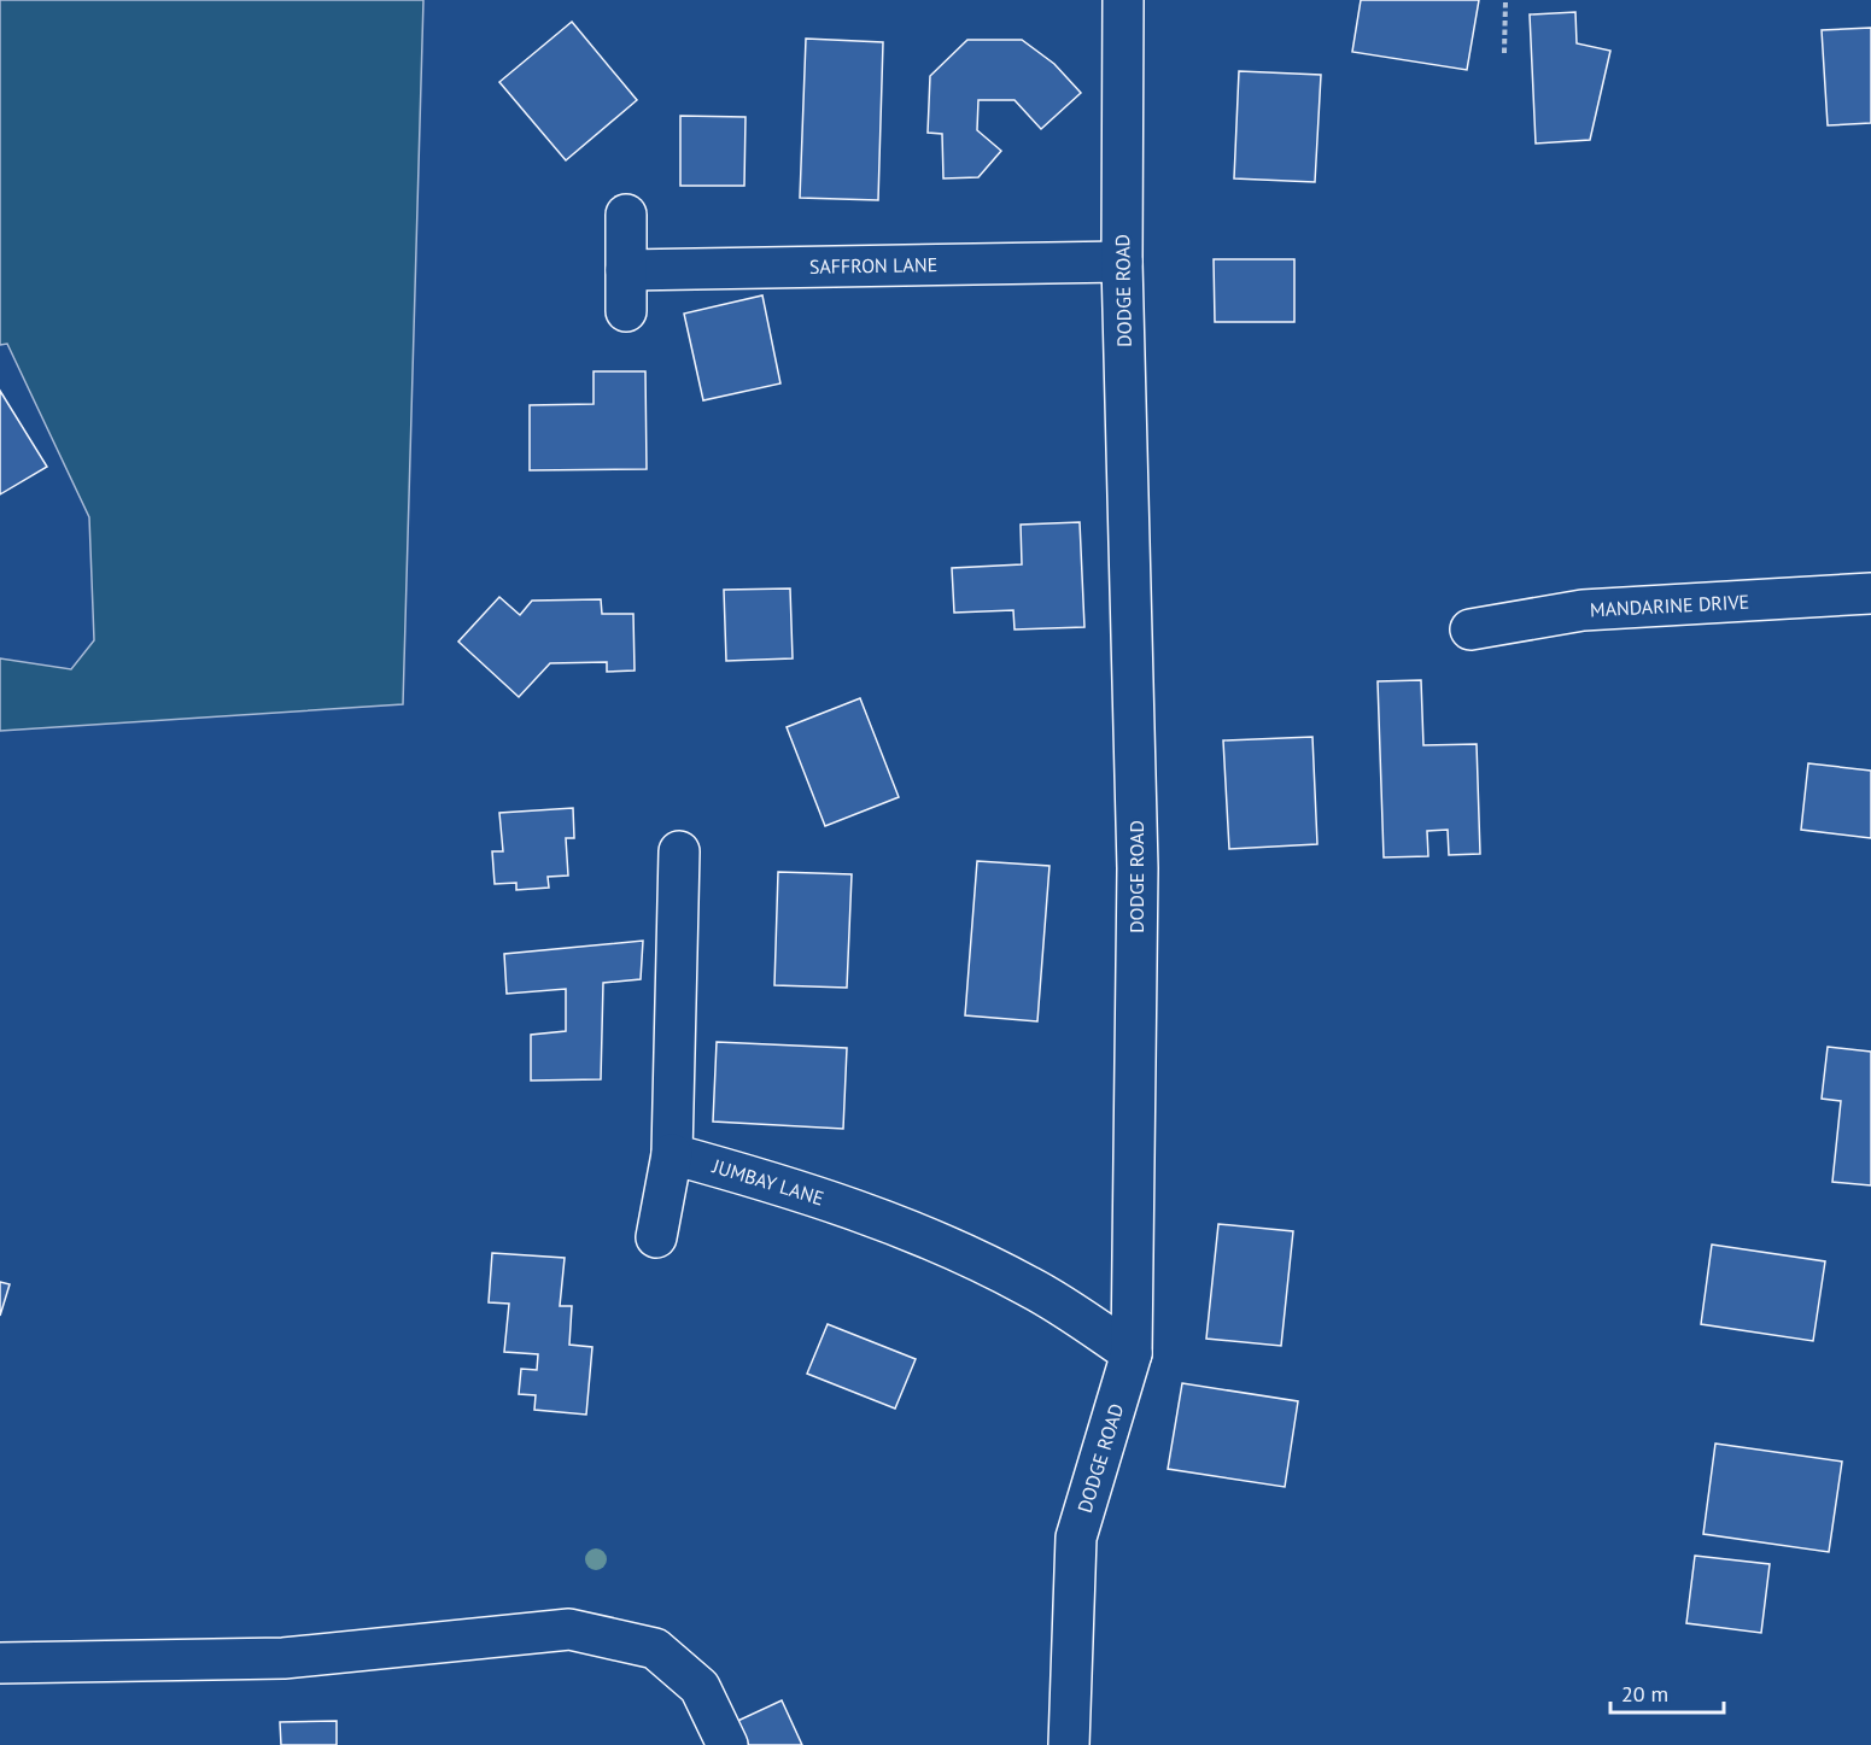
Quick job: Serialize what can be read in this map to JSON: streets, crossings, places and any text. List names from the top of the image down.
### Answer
{
  "streets": {
    "street": [
      "SAFFRON LANE",
      "DODGE ROAD",
      "MANDARINE DRIVE",
      "JUMBAY LANE"
    ]
  },
  "crossings": [
    ["SAFFRON LANE", "DODGE ROAD"],
    ["DODGE ROAD", "JUMBAY LANE"]
  ],
  "scale_bar": "20 m"
}
